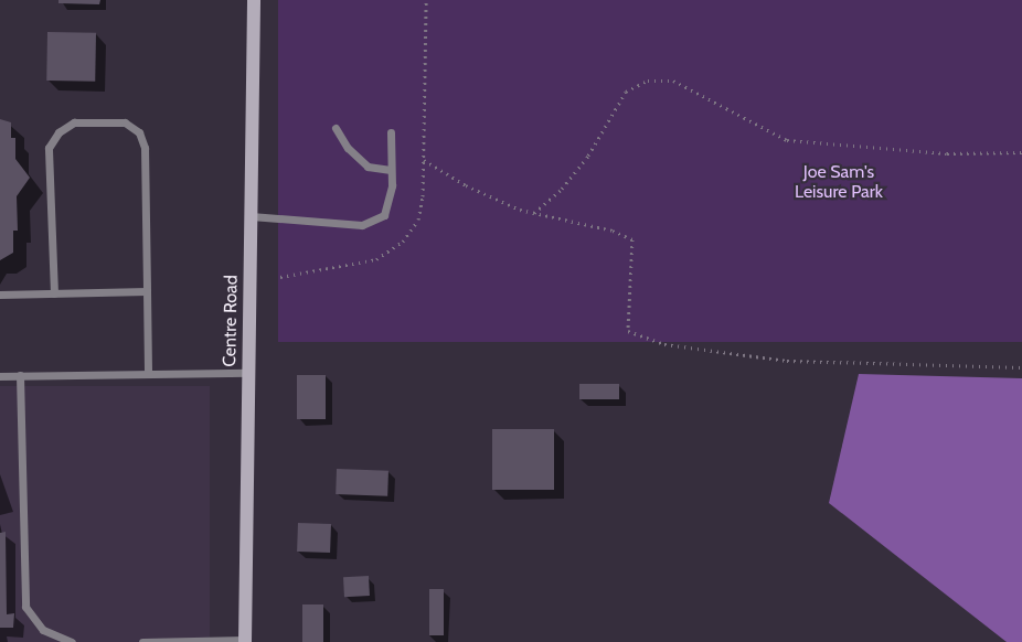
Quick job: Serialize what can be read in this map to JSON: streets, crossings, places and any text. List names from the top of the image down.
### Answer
{
  "streets": {
    "main road": ["Centre Road"]
  },
  "parks": ["Joe Sam's Leisure Park"]
}
